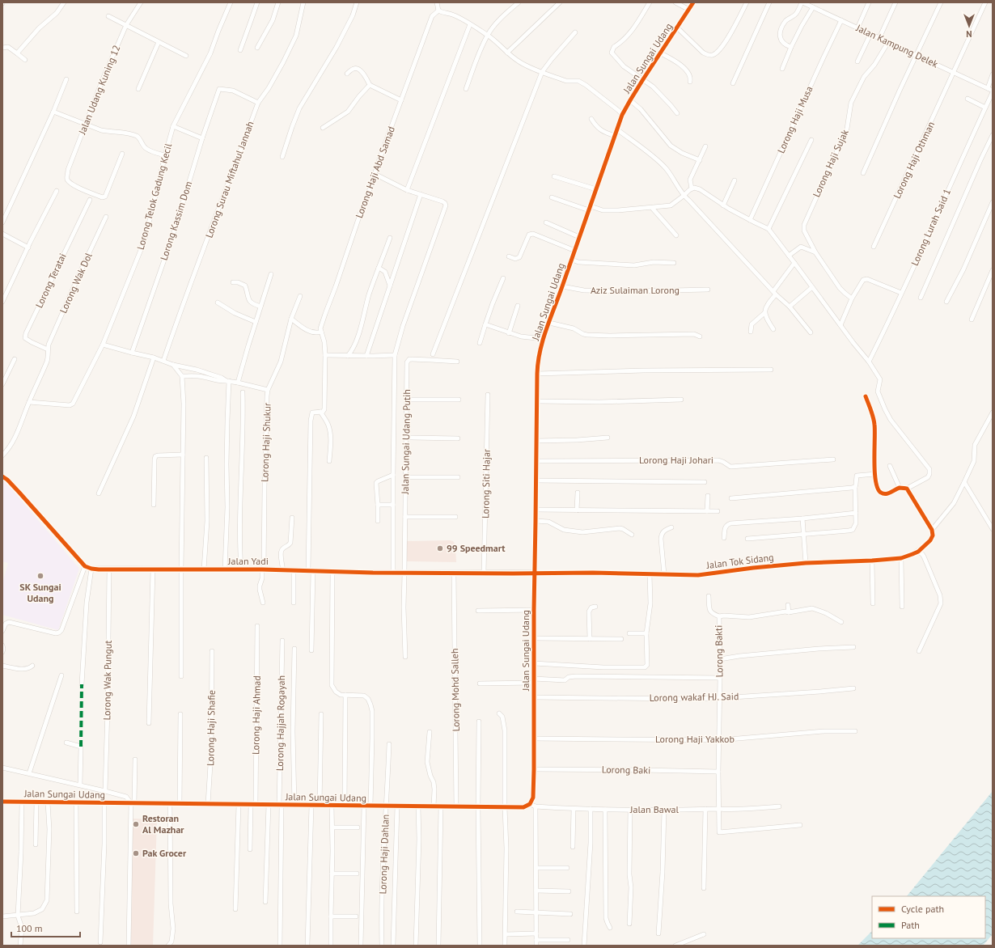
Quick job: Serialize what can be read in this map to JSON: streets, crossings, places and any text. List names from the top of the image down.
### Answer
{
  "streets": {
    "street": [
      "Jalan Kampung Delek",
      "Jalan Sungai Udang",
      "Jalan Udang Kuning 12",
      "Lorong Haji Musa",
      "Lorong Haji Othman",
      "Lorong Haji Sujak",
      "Lorong Haji Abd Samad",
      "Lorong Surau Miftahul Jannah",
      "Lorong Telok Gadung Kecil",
      "Lorong Kassim Dom",
      "Lorong Lurah Said 1",
      "Lorong Teratai",
      "Lorong Wak Dol",
      "Aziz Sulaiman Lorong",
      "Jalan Sungai Udang Putih",
      "Lorong Haji Shukur",
      "Lorong Haji Johari",
      "Lorong Siti Hajar",
      "Jalan Yadi",
      "Jalan Tok Sidang",
      "Lorong Bakti",
      "Lorong Wak Pungut",
      "Lorong Mohd Salleh",
      "Lorong wakaf HJ. Said",
      "Lorong Haji Ahmad",
      "Lorong Hajjah Rogayah",
      "Lorong Haji Shafie",
      "Lorong Haji Yakkob",
      "Lorong Baki",
      "Jalan Bawal",
      "Lorong Haji Dahlan"
    ]
  },
  "crossings": [
    ["Jalan Kampung Delek", "Lorong Haji Musa"],
    ["Jalan Kampung Delek", "Lorong Haji Othman"],
    ["Jalan Kampung Delek", "Lorong Haji Sujak"],
    ["Jalan Kampung Delek", "Lorong Lurah Said 1"],
    ["Jalan Sungai Udang", "Aziz Sulaiman Lorong"],
    ["Jalan Sungai Udang", "Lorong Haji Johari"],
    ["Jalan Sungai Udang", "Jalan Yadi"],
    ["Jalan Sungai Udang", "Jalan Tok Sidang"],
    ["Jalan Sungai Udang", "Lorong Mohd Salleh"],
    ["Jalan Sungai Udang", "Lorong wakaf HJ. Said"],
    ["Jalan Sungai Udang", "Lorong Haji Ahmad"],
    ["Jalan Sungai Udang", "Lorong Hajjah Rogayah"],
    ["Jalan Sungai Udang", "Lorong Haji Shafie"],
    ["Jalan Sungai Udang", "Lorong Haji Yakkob"],
    ["Jalan Sungai Udang", "Lorong Baki"],
    ["Jalan Sungai Udang", "Jalan Bawal"],
    ["Jalan Sungai Udang", "Lorong Haji Dahlan"],
    ["Lorong Surau Miftahul Jannah", "Lorong Kassim Dom"],
    ["Lorong Telok Gadung Kecil", "Lorong Wak Dol"],
    ["Lorong Teratai", "Lorong Wak Dol"],
    ["Jalan Sungai Udang Putih", "Jalan Yadi"],
    ["Lorong Haji Shukur", "Jalan Yadi"],
    ["Lorong Siti Hajar", "Jalan Yadi"],
    ["Jalan Yadi", "Jalan Tok Sidang"],
    ["Jalan Yadi", "Lorong Wak Pungut"],
    ["Jalan Yadi", "Lorong Mohd Salleh"],
    ["Lorong Bakti", "Lorong wakaf HJ. Said"],
    ["Lorong Bakti", "Lorong Haji Yakkob"],
    ["Lorong Bakti", "Lorong Baki"],
    ["Lorong Bakti", "Jalan Bawal"]
  ],
  "places": [
    "99 Speedmart",
    "SK Sungai Udang",
    "Restoran Al Mazhar",
    "Pak Grocer"
  ],
  "legend": ["Cycle path", "Path"],
  "scale_bar": "100 m",
  "north": "bottom"
}
